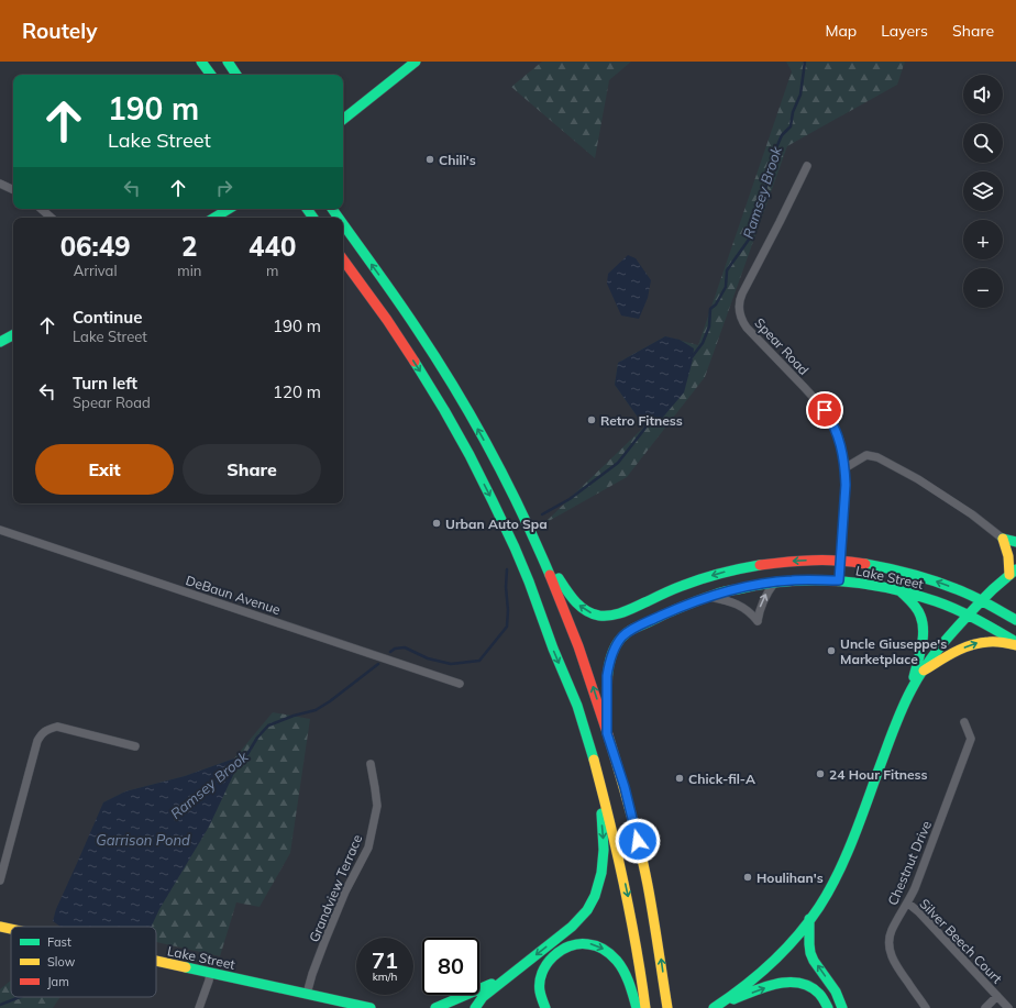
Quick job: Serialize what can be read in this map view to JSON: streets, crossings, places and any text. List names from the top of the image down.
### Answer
{
  "streets": {
    "main road": ["Lake Street"],
    "street": [
      "Spear Road",
      "DeBaun Avenue",
      "Chestnut Drive",
      "Grandview Terrace",
      "Silver Beech Court"
    ]
  },
  "crossings": [
    ["Spear Road", "Lake Street"],
    ["Lake Street", "Grandview Terrace"],
    ["Chestnut Drive", "Silver Beech Court"]
  ],
  "water": ["Ramsey Brook", "Garrison Pond"],
  "places": [
    "Chili's",
    "Retro Fitness",
    "Urban Auto Spa",
    "Uncle Giuseppe's Marketplace",
    "24 Hour Fitness",
    "Chick-fil-A",
    "Houlihan's"
  ],
  "legend": ["Fast", "Slow", "Jam"],
  "page": {
    "header": "Routely",
    "nav": ["Map", "Layers", "Share"],
    "map_buttons": ["+", "−"],
    "turn": ["190 m", "Lake Street"],
    "eta": [
      "06:49",
      "Arrival",
      "2",
      "min",
      "440",
      "m"
    ],
    "list": [
      {
        "name": "Continue",
        "note": "Lake Street",
        "value": "190 m"
      },
      {
        "name": "Turn left",
        "note": "Spear Road",
        "value": "120 m"
      }
    ],
    "buttons": ["Exit", "Share"],
    "speed": "71 km/h",
    "limit": "80"
  }
}
